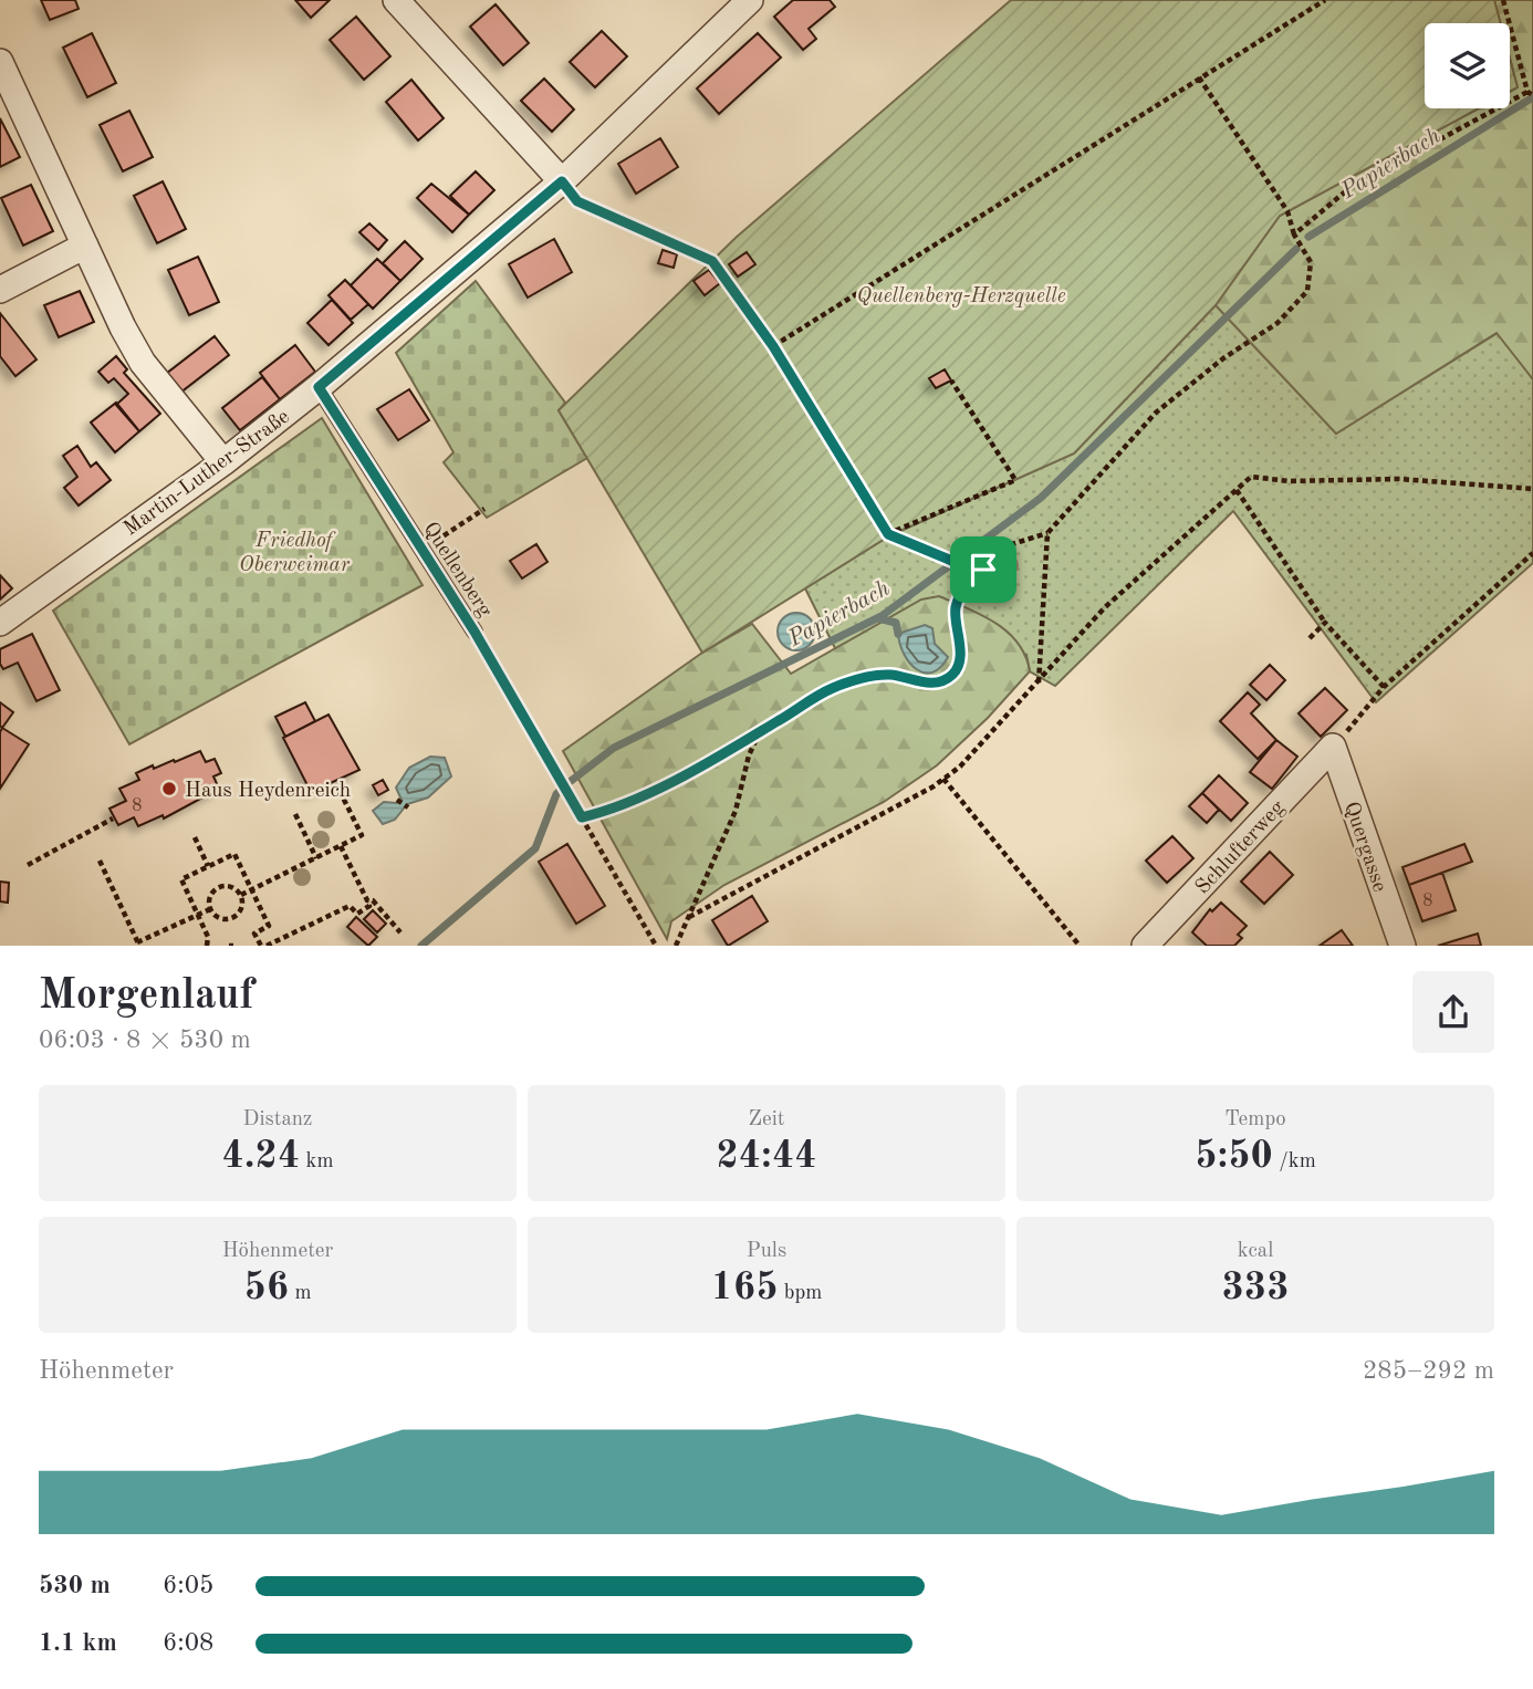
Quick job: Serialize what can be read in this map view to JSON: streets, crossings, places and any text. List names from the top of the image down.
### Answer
{
  "streets": {
    "street": ["Martin-Luther-Straße", "Schlufterweg", "Quergasse"],
    "lane": ["Quellenberg"]
  },
  "crossings": [
    ["Martin-Luther-Straße", "Quellenberg"],
    ["Schlufterweg", "Quergasse"]
  ],
  "water": ["Papierbach"],
  "parks": ["Quellenberg-Herzquelle", "Friedhof Oberweimar"],
  "places": ["Haus Heydenreich"],
  "house_numbers": ["8", "8"],
  "page": {
    "heading": ["Morgenlauf", "06:03 · 8 × 530 m"],
    "stats": [
      ["Distanz", "4.24 km"],
      ["Zeit", "24:44"],
      ["Tempo", "5:50 /km"],
      ["Höhenmeter", "56 m"],
      ["Puls", "165 bpm"],
      ["kcal", "333"]
    ],
    "chart": ["Höhenmeter", "285–292 m"],
    "list": [
      {
        "name": "530 m",
        "note": "6:05"
      },
      {
        "name": "1.1 km",
        "note": "6:08"
      }
    ]
  }
}
